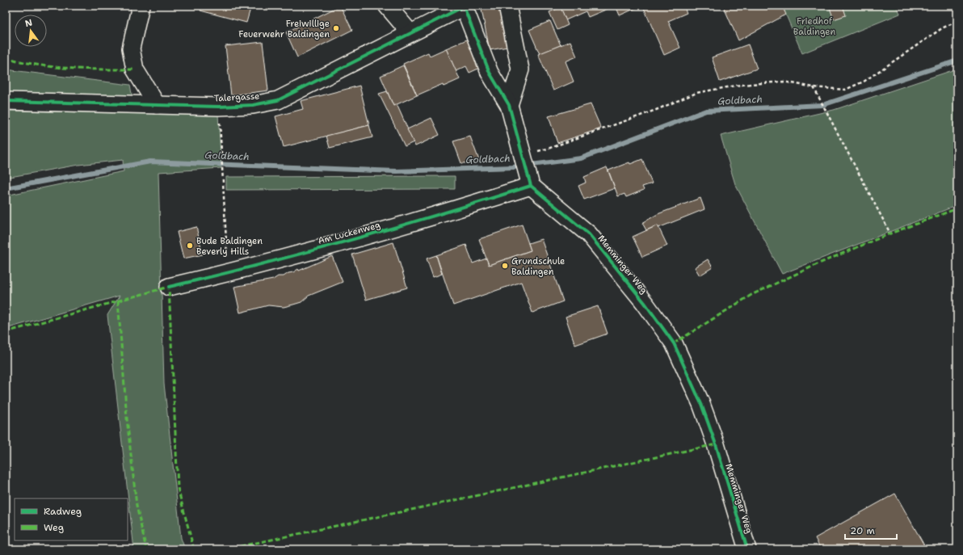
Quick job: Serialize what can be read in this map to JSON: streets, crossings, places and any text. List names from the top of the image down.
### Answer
{
  "streets": {
    "street": ["Talergasse", "Am Luckenweg", "Memminger Weg"]
  },
  "crossings": [
    ["Am Luckenweg", "Memminger Weg"]
  ],
  "water": ["Goldbach"],
  "parks": ["Friedhof Baldingen"],
  "places": ["Freiwillige Feuerwehr Baldingen", "Bude Baldingen Beverly Hills", "Grundschule Baldingen"],
  "legend": ["Radweg", "Weg"],
  "scale_bar": "20 m",
  "north": "top"
}
